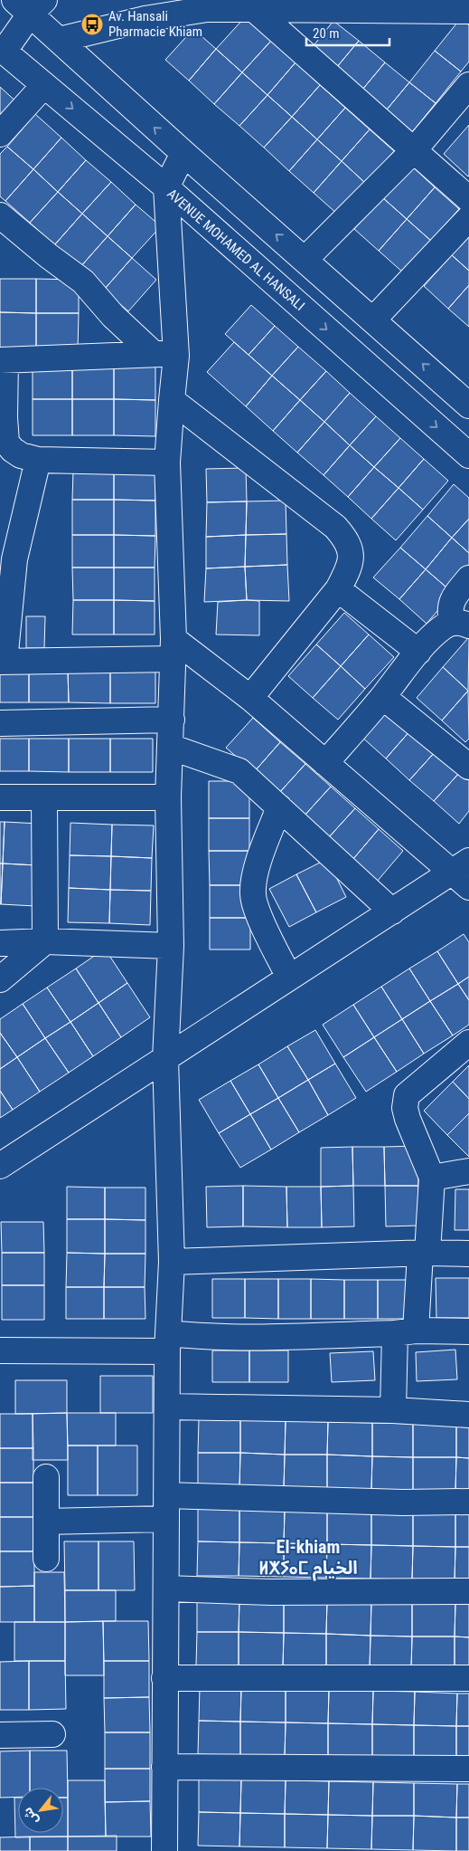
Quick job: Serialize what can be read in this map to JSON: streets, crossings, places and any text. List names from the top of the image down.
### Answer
{
  "streets": {
    "street": ["AVENUE MOHAMED AL HANSALI"]
  },
  "districts": ["El-khiam ⵍⵅⵢⴰⵎ الخيام"],
  "places": {
    "bus stop": ["Av. Hansali Pharmacie Khiam"]
  },
  "scale_bar": "20 m",
  "north": "bottom left"
}
